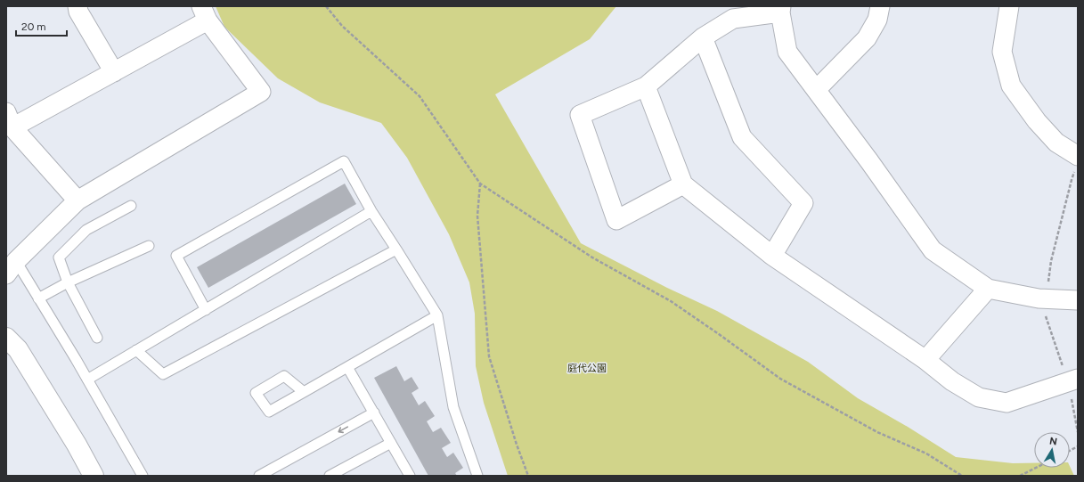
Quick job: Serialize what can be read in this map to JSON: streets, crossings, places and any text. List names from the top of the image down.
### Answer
{
  "parks": ["庭代公園"],
  "scale_bar": "20 m",
  "north": "top"
}
